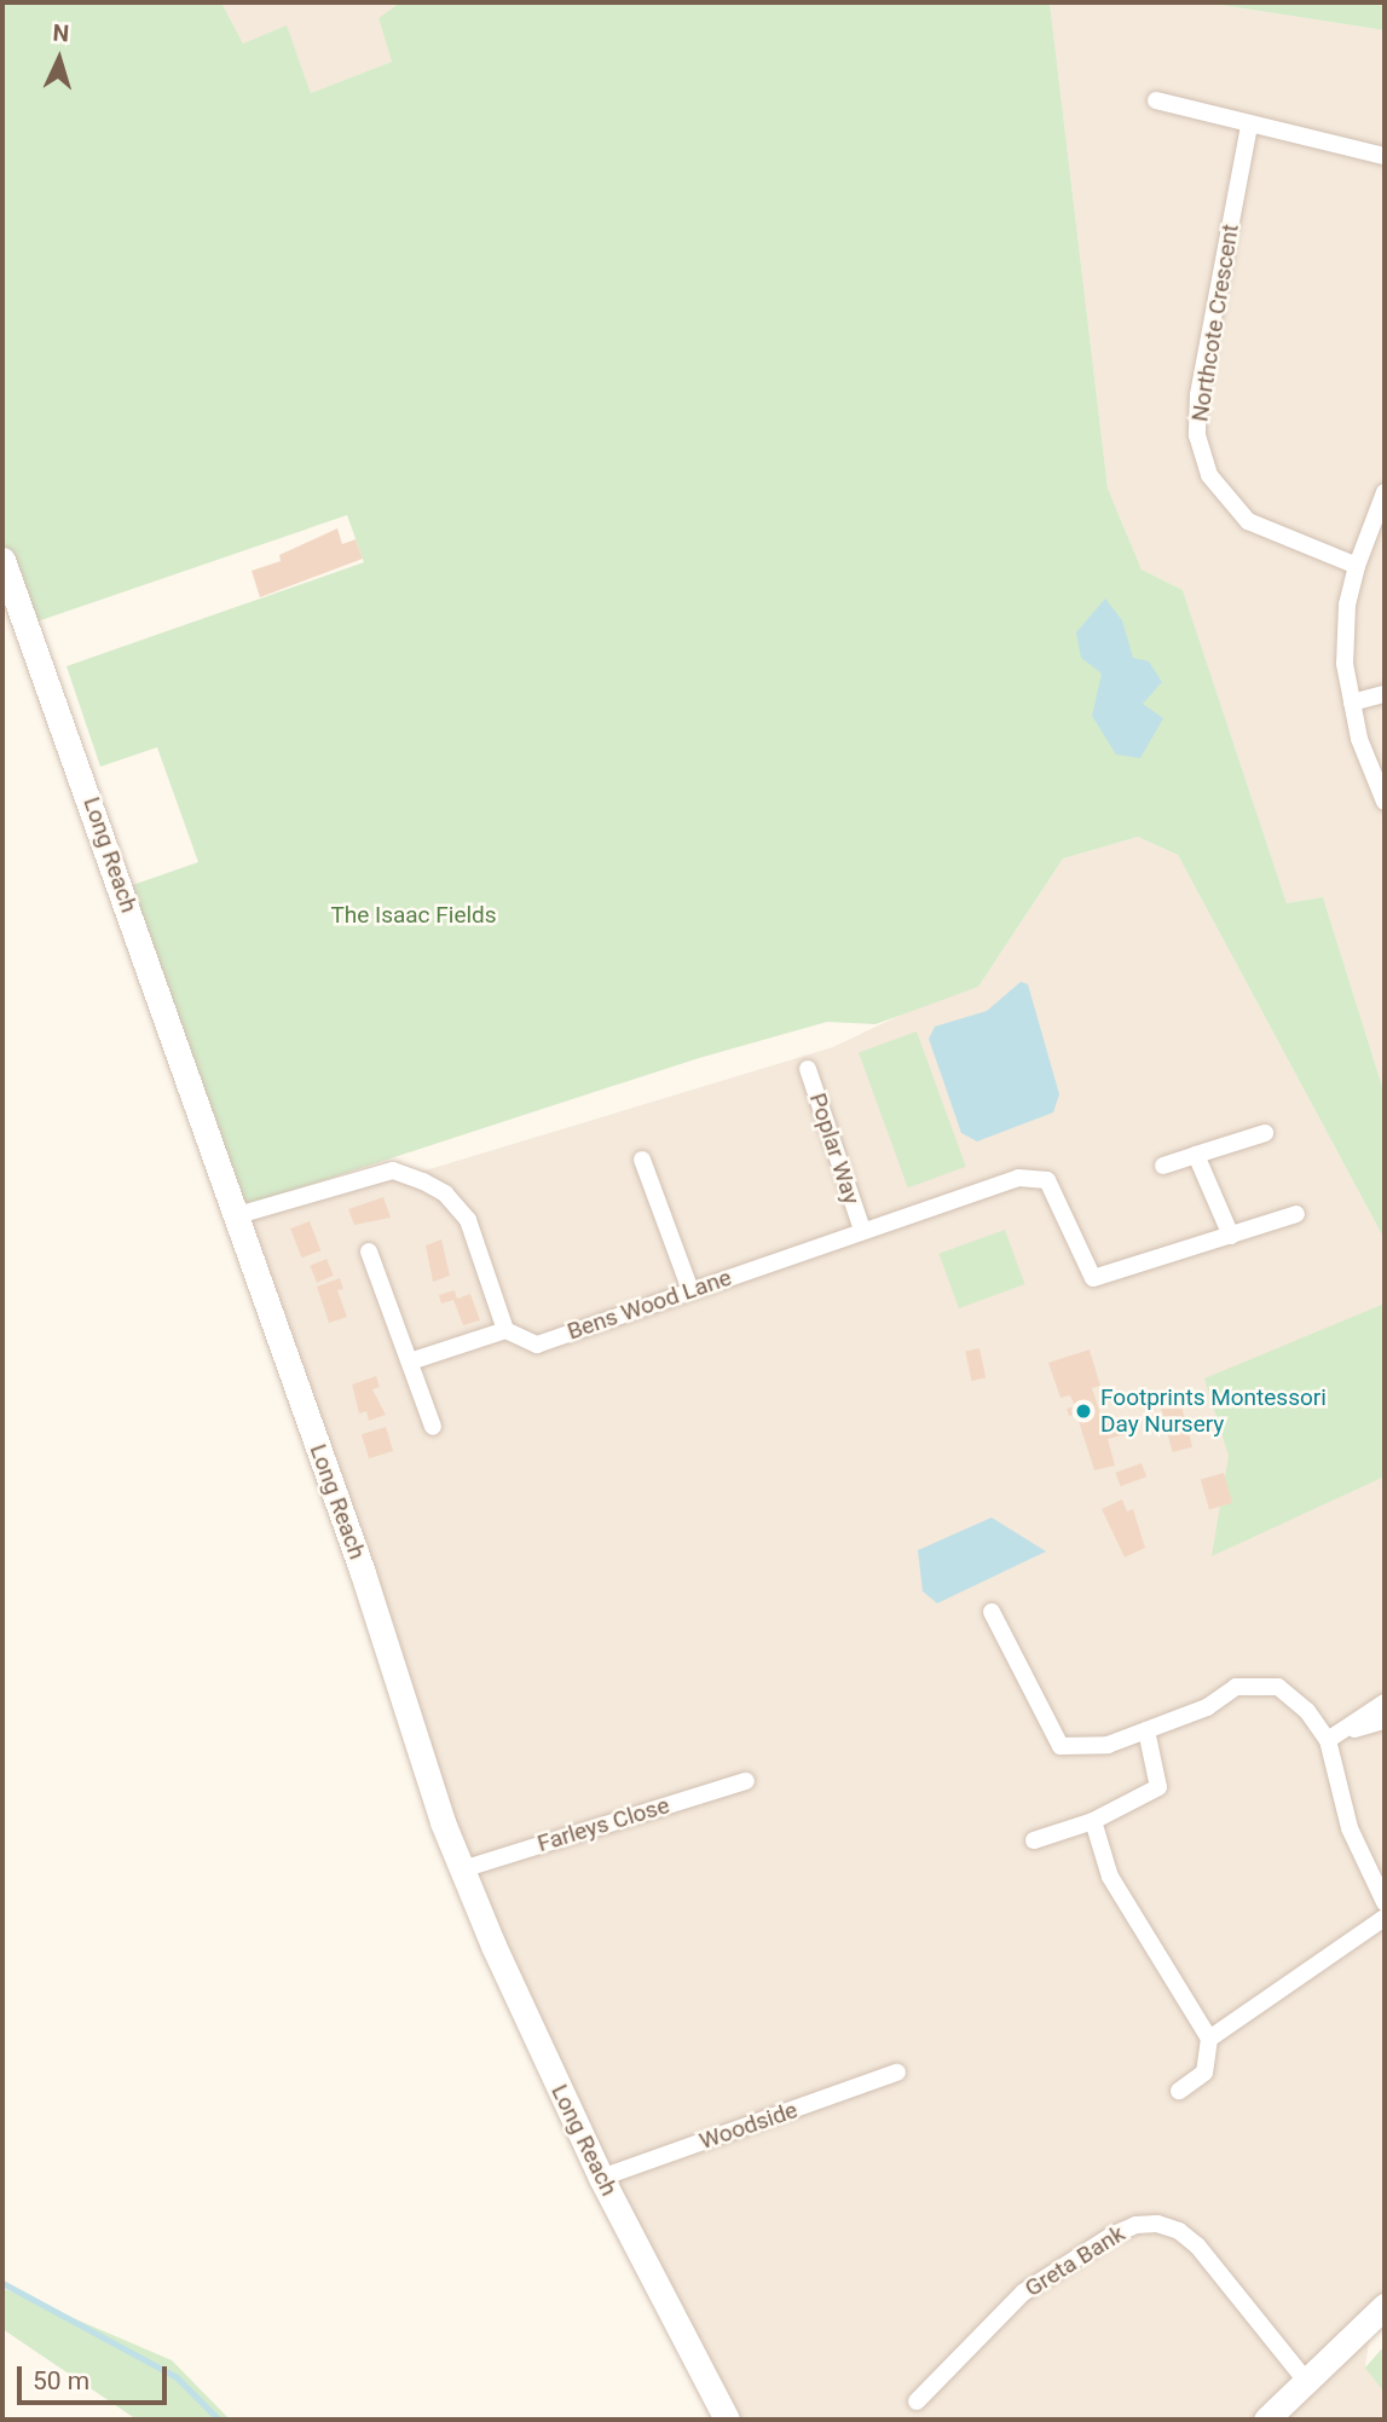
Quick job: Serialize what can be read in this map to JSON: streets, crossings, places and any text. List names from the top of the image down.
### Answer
{
  "streets": {
    "street": [
      "Northcote Crescent",
      "Long Reach",
      "Poplar Way",
      "Bens Wood Lane",
      "Farleys Close",
      "Woodside",
      "Greta Bank"
    ]
  },
  "crossings": [
    ["Long Reach", "Farleys Close"],
    ["Long Reach", "Woodside"],
    ["Poplar Way", "Bens Wood Lane"]
  ],
  "parks": ["The Isaac Fields"],
  "places": ["Footprints Montessori Day Nursery"],
  "scale_bar": "50 m",
  "north": "top"
}
